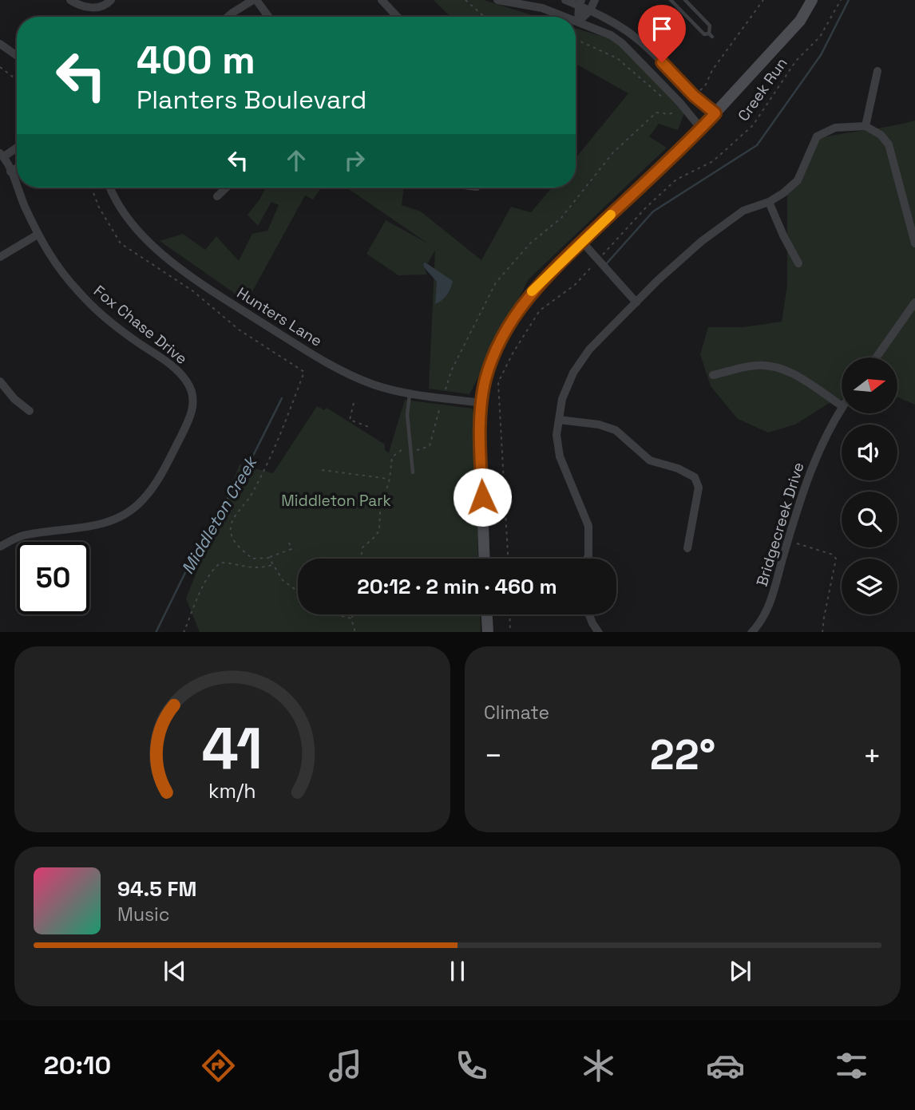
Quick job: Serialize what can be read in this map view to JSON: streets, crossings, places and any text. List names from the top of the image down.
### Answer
{
  "streets": {
    "street": ["Hunters Lane", "Fox Chase Drive", "Bridgecreek Drive"],
    "path": ["Creek Run"]
  },
  "water": ["Middleton Creek"],
  "parks": ["Middleton Park"],
  "north": "right",
  "page": {
    "turn": ["400 m", "Planters Boulevard"],
    "limit": "50",
    "trip": "20:12 · 2 min · 460 m",
    "tile": "Climate",
    "heat": ["−", "22°", "+"],
    "song": ["94.5 FM", "Music"],
    "tabs": "20:10",
    "gauge": ["41", "km/h"]
  }
}
